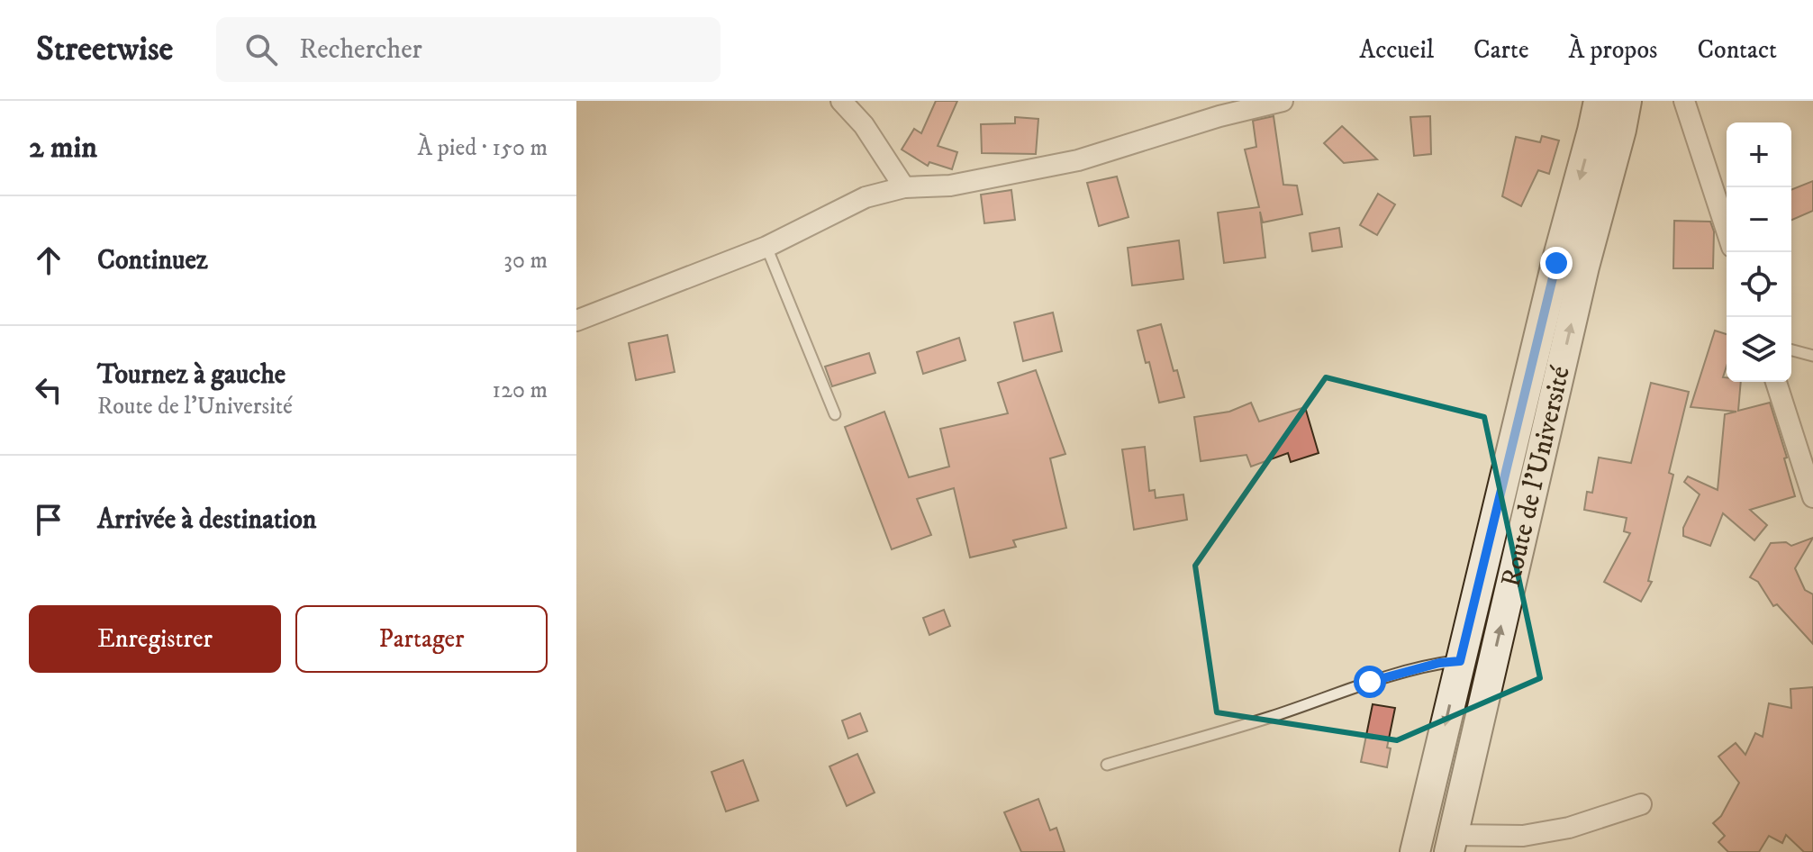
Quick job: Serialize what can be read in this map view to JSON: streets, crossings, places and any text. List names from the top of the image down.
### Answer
{
  "streets": {
    "main road": ["Route de l'Université"]
  },
  "page": {
    "header": "Streetwise",
    "search": "Rechercher",
    "nav": [
      "Accueil",
      "Carte",
      "À propos",
      "Contact"
    ],
    "heading": ["2 min", "À pied · 150 m"],
    "map_buttons": ["+", "−"],
    "list": [
      ["Continuez", "30 m"],
      ["Tournez à gauche", "Route de l'Université", "120 m"],
      "Arrivée à destination"
    ],
    "buttons": ["Enregistrer", "Partager"]
  }
}
